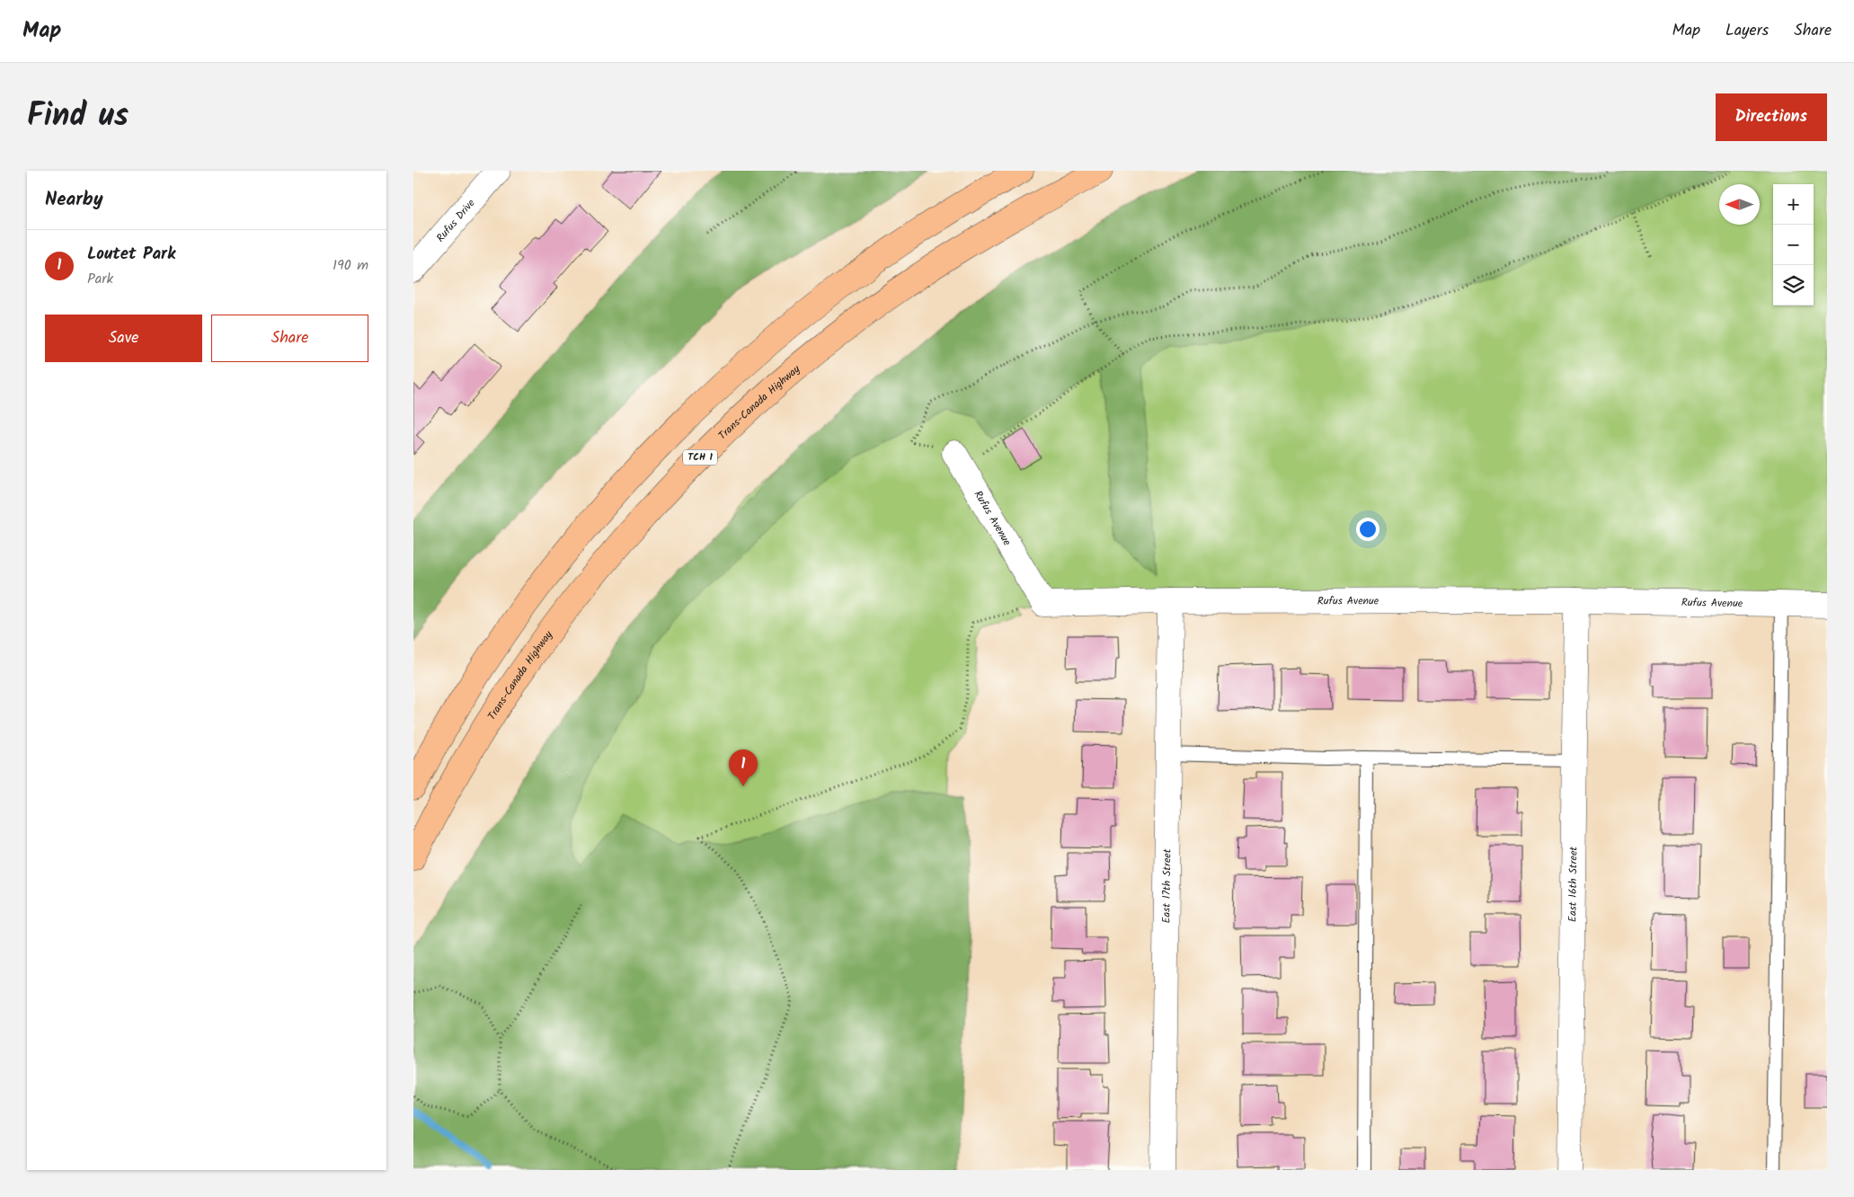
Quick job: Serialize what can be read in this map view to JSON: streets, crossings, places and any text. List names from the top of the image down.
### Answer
{
  "streets": {
    "highway": ["Trans-Canada Highway", "TCH 1"],
    "street": [
      "Rufus Drive",
      "Rufus Avenue",
      "East 16th Street",
      "East 17th Street"
    ]
  },
  "crossings": [
    ["Rufus Avenue", "East 16th Street"],
    ["Rufus Avenue", "East 17th Street"]
  ],
  "north": "left",
  "page": {
    "header": "Map",
    "nav": ["Map", "Layers", "Share"],
    "title": "Find us",
    "buttons": [
      "Directions",
      ["Save", "Share"]
    ],
    "heading": "Nearby",
    "map_buttons": ["+", "−"],
    "list": [
      {
        "mark": "1",
        "name": "Loutet Park",
        "note": "Park",
        "value": "190 m"
      }
    ],
    "pins": "1"
  }
}
